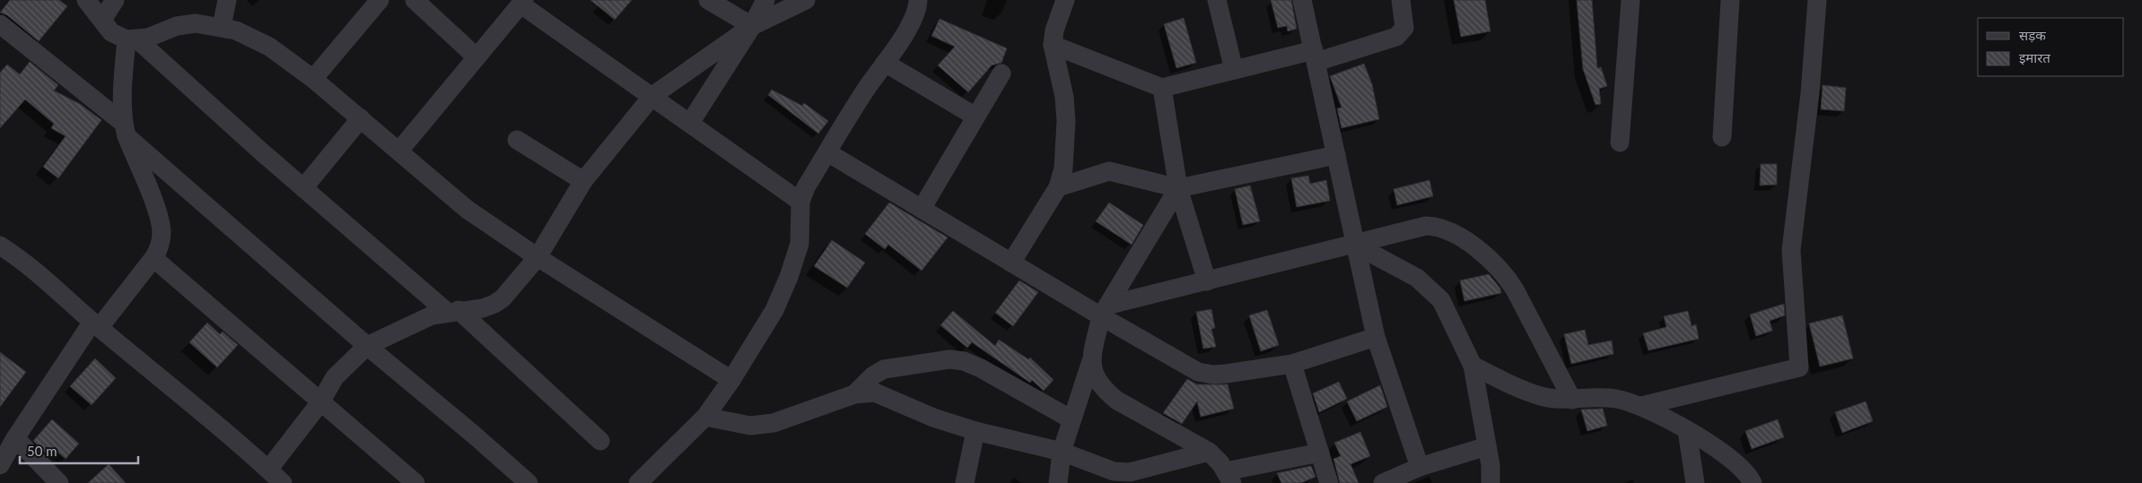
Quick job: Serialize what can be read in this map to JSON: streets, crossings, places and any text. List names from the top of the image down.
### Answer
{
  "legend": ["सड़क", "इमारत"],
  "scale_bar": "50 m"
}
